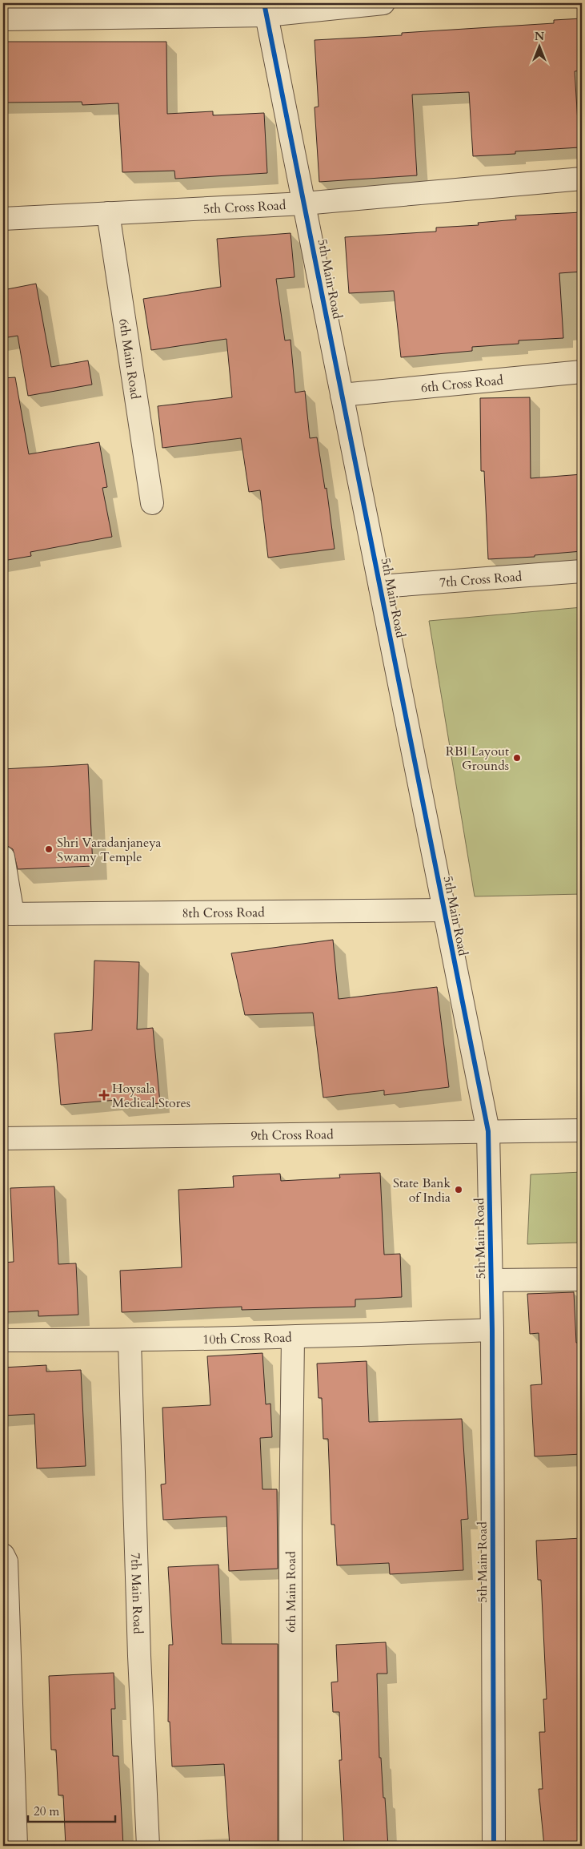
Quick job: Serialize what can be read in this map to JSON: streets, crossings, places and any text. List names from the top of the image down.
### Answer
{
  "streets": {
    "street": [
      "5th Cross Road",
      "5th Main Road",
      "6th Main Road",
      "6th Cross Road",
      "7th Cross Road",
      "8th Cross Road",
      "9th Cross Road",
      "10th Cross Road",
      "7th Main Road"
    ]
  },
  "crossings": [
    ["5th Cross Road", "5th Main Road"],
    ["5th Cross Road", "6th Main Road"],
    ["5th Main Road", "6th Cross Road"],
    ["5th Main Road", "7th Cross Road"],
    ["5th Main Road", "8th Cross Road"],
    ["5th Main Road", "9th Cross Road"],
    ["5th Main Road", "10th Cross Road"],
    ["6th Main Road", "10th Cross Road"],
    ["10th Cross Road", "7th Main Road"]
  ],
  "places": {
    "other": ["RBI Layout Grounds", "Shri Varadanjaneya Swamy Temple", "State Bank of India"],
    "health": ["Hoysala Medical Stores"]
  },
  "scale_bar": "20 m",
  "north": "top"
}
